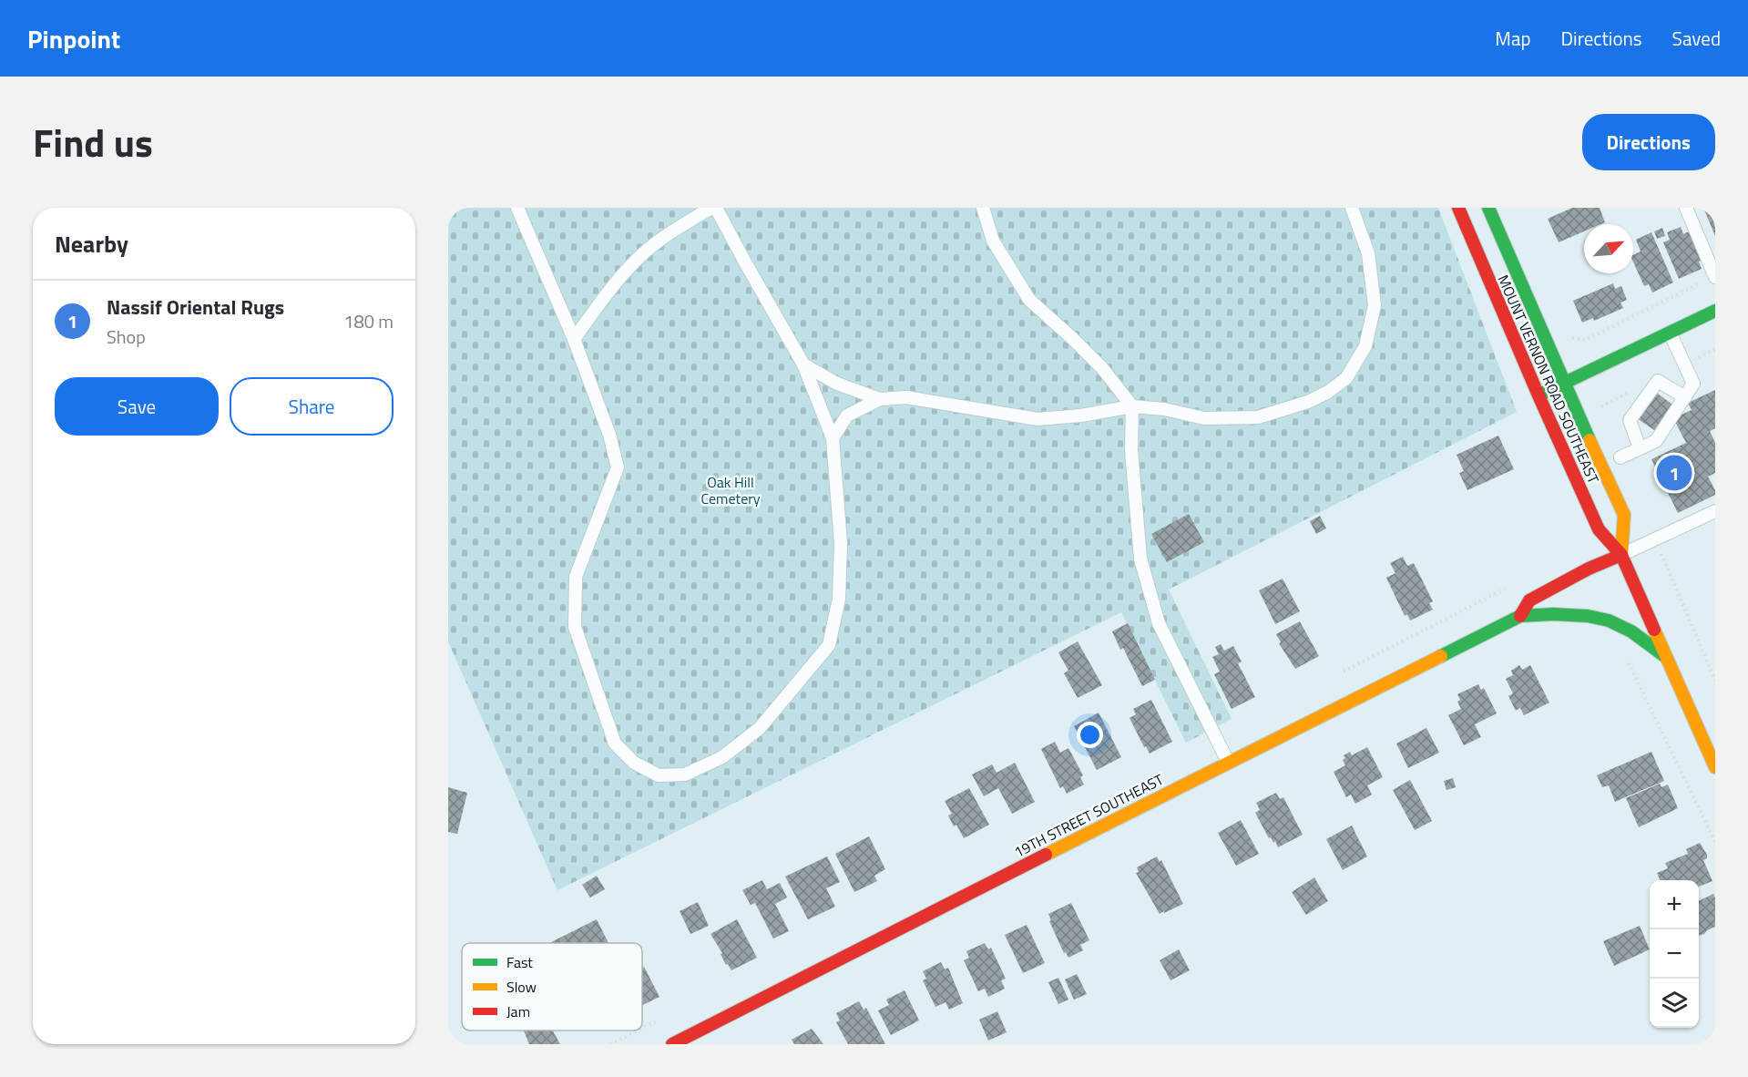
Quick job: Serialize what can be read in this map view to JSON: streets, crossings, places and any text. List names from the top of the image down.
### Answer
{
  "streets": {
    "main road": ["MOUNT VERNON ROAD SOUTHEAST", "19TH STREET SOUTHEAST"]
  },
  "crossings": [
    ["MOUNT VERNON ROAD SOUTHEAST", "19TH STREET SOUTHEAST"]
  ],
  "parks": ["Oak Hill Cemetery"],
  "legend": ["Fast", "Slow", "Jam"],
  "north": "top right",
  "page": {
    "header": "Pinpoint",
    "nav": ["Map", "Directions", "Saved"],
    "title": "Find us",
    "buttons": [
      "Directions",
      ["Save", "Share"]
    ],
    "heading": "Nearby",
    "list": [
      {
        "mark": "1",
        "name": "Nassif Oriental Rugs",
        "note": "Shop",
        "value": "180 m"
      }
    ],
    "pins": "1",
    "map_buttons": ["+", "−"]
  }
}
